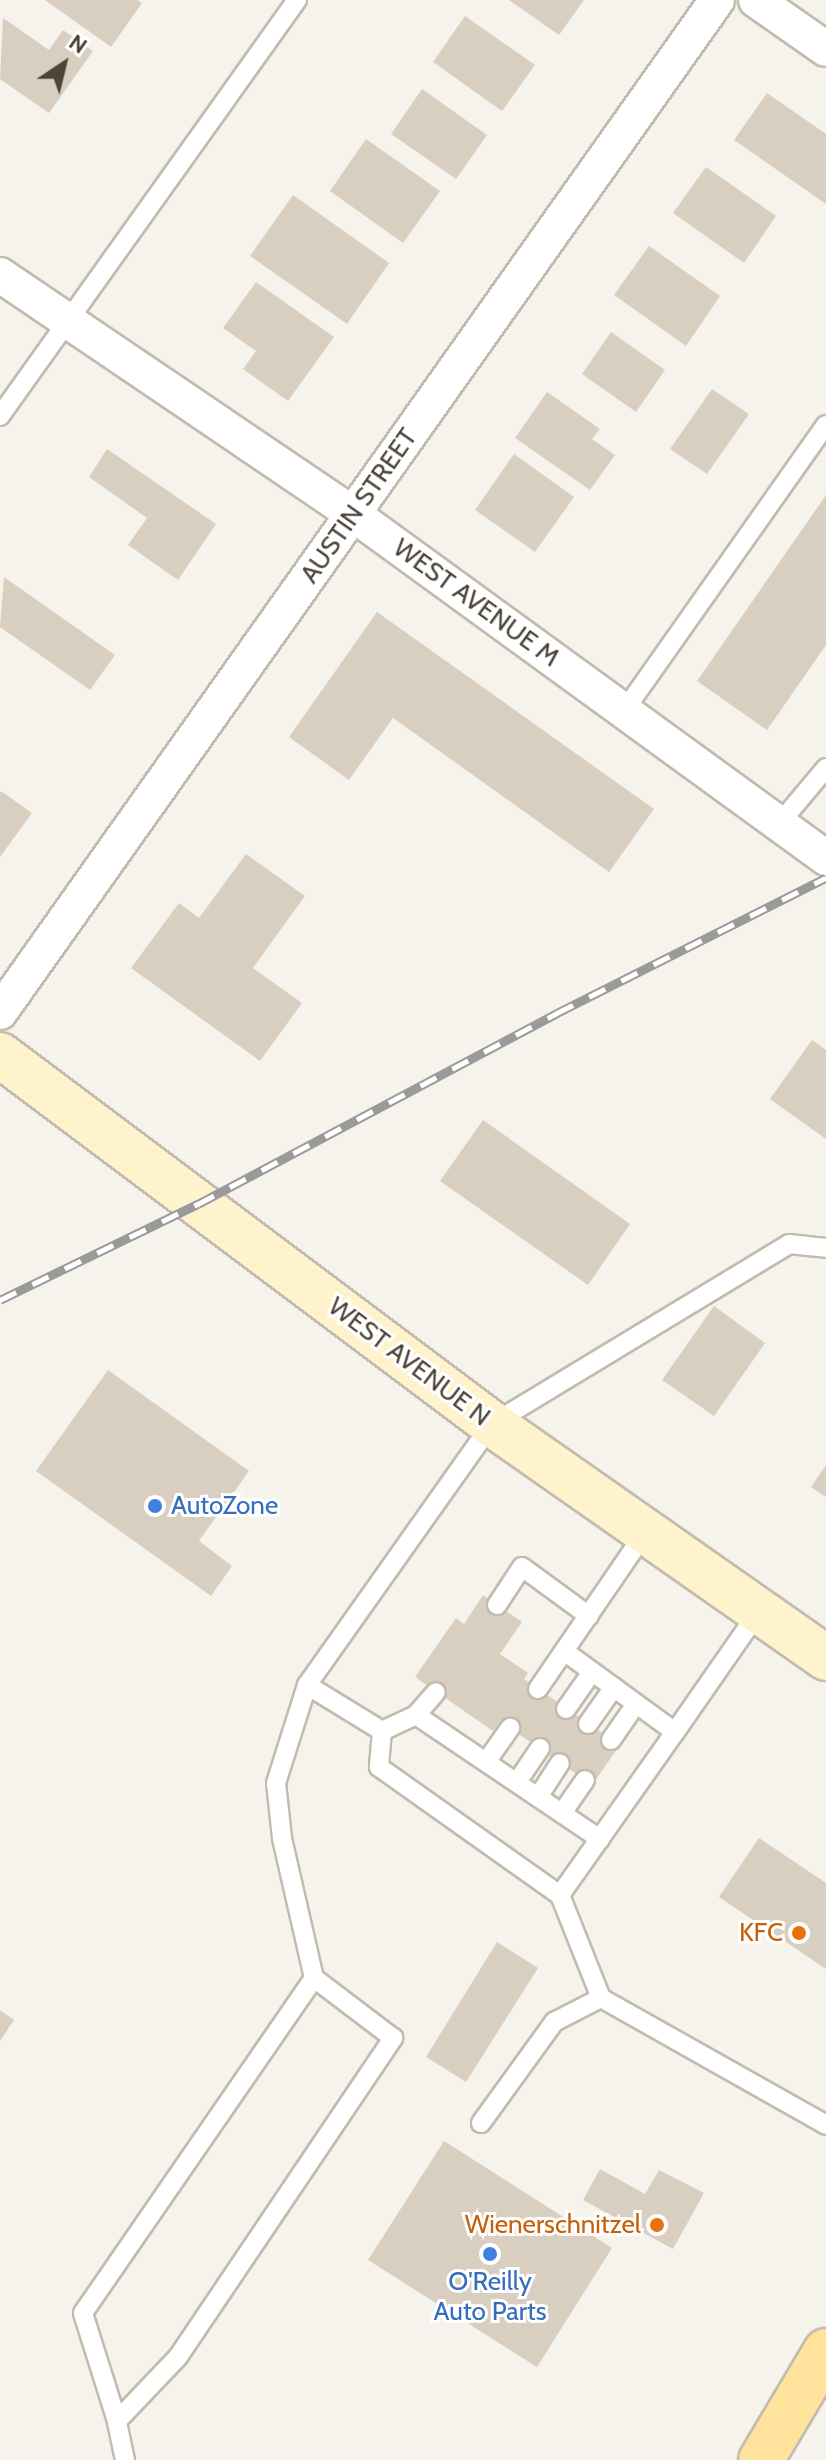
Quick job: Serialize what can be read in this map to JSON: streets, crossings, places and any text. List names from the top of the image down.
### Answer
{
  "streets": {
    "main road": ["WEST AVENUE N"],
    "street": ["AUSTIN STREET", "WEST AVENUE M"]
  },
  "crossings": [
    ["AUSTIN STREET", "WEST AVENUE M"]
  ],
  "places": [
    "AutoZone",
    "KFC",
    "Wienerschnitzel",
    "O'Reilly Auto Parts"
  ],
  "north": "top right"
}
